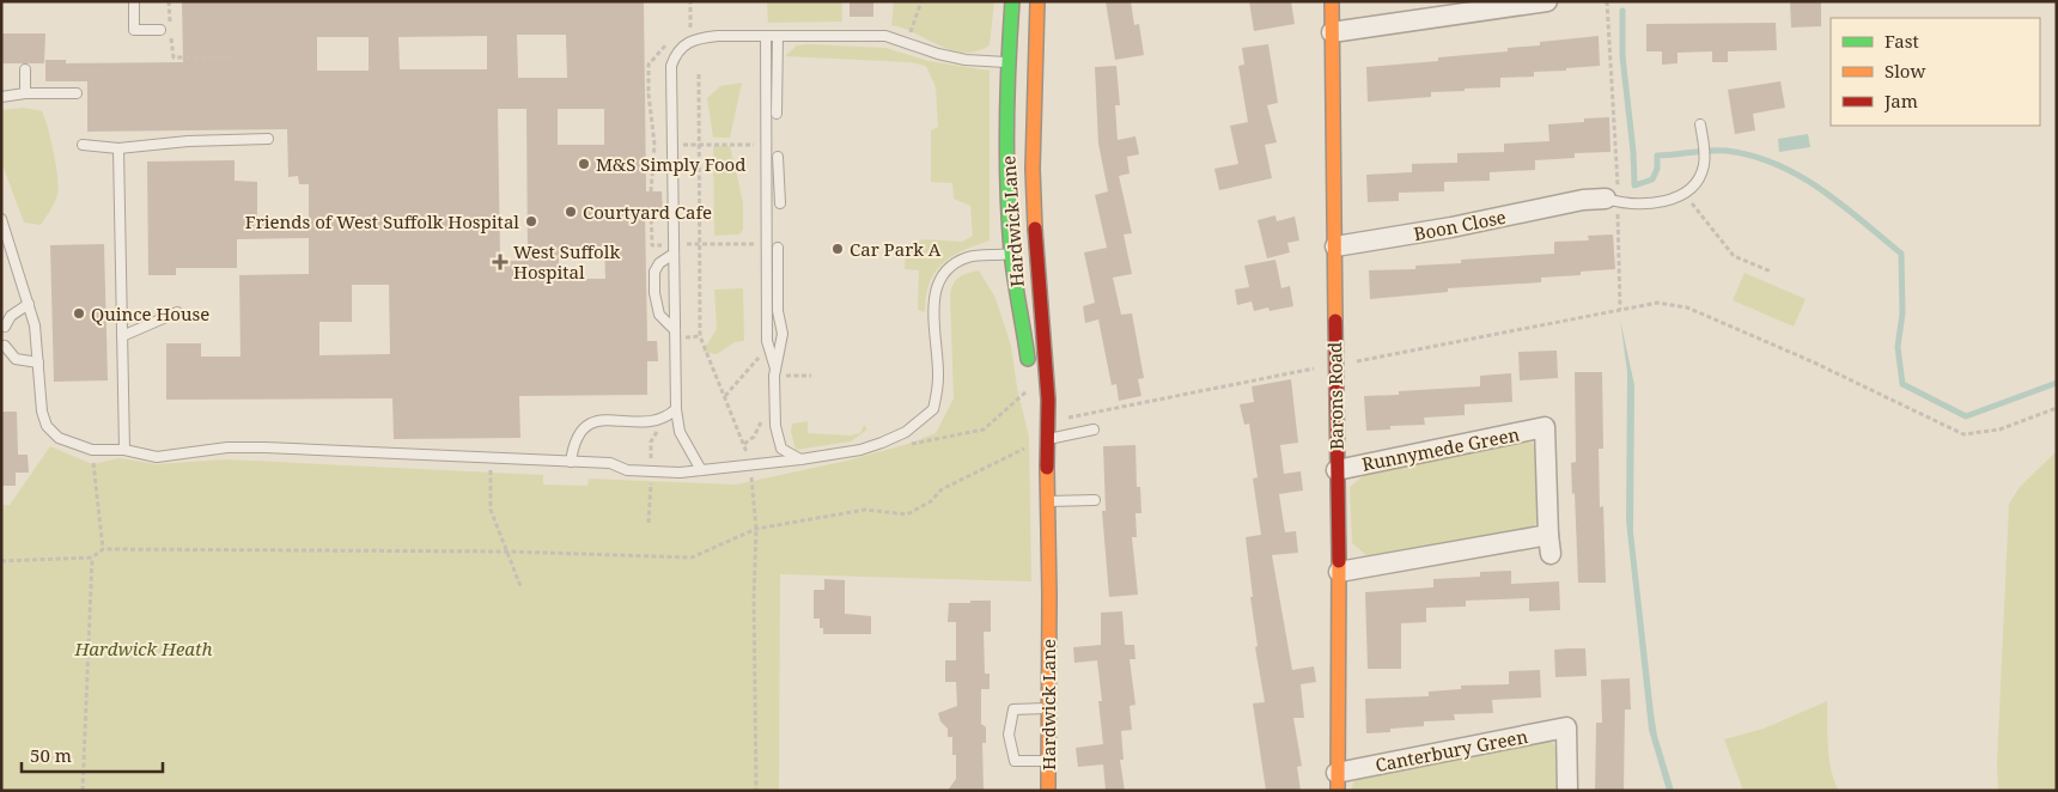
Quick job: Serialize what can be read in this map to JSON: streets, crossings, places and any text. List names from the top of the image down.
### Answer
{
  "streets": {
    "street": [
      "Hardwick Lane",
      "Boon Close",
      "Barons Road",
      "Runnymede Green",
      "Canterbury Green"
    ]
  },
  "crossings": [
    ["Boon Close", "Barons Road"],
    ["Barons Road", "Runnymede Green"],
    ["Barons Road", "Canterbury Green"]
  ],
  "parks": ["Hardwick Heath"],
  "places": {
    "other": [
      "M&S Simply Food",
      "Courtyard Cafe",
      "Friends of West Suffolk Hospital",
      "Car Park A",
      "Quince House"
    ],
    "health": ["West Suffolk Hospital"]
  },
  "legend": ["Fast", "Slow", "Jam"],
  "scale_bar": "50 m"
}
